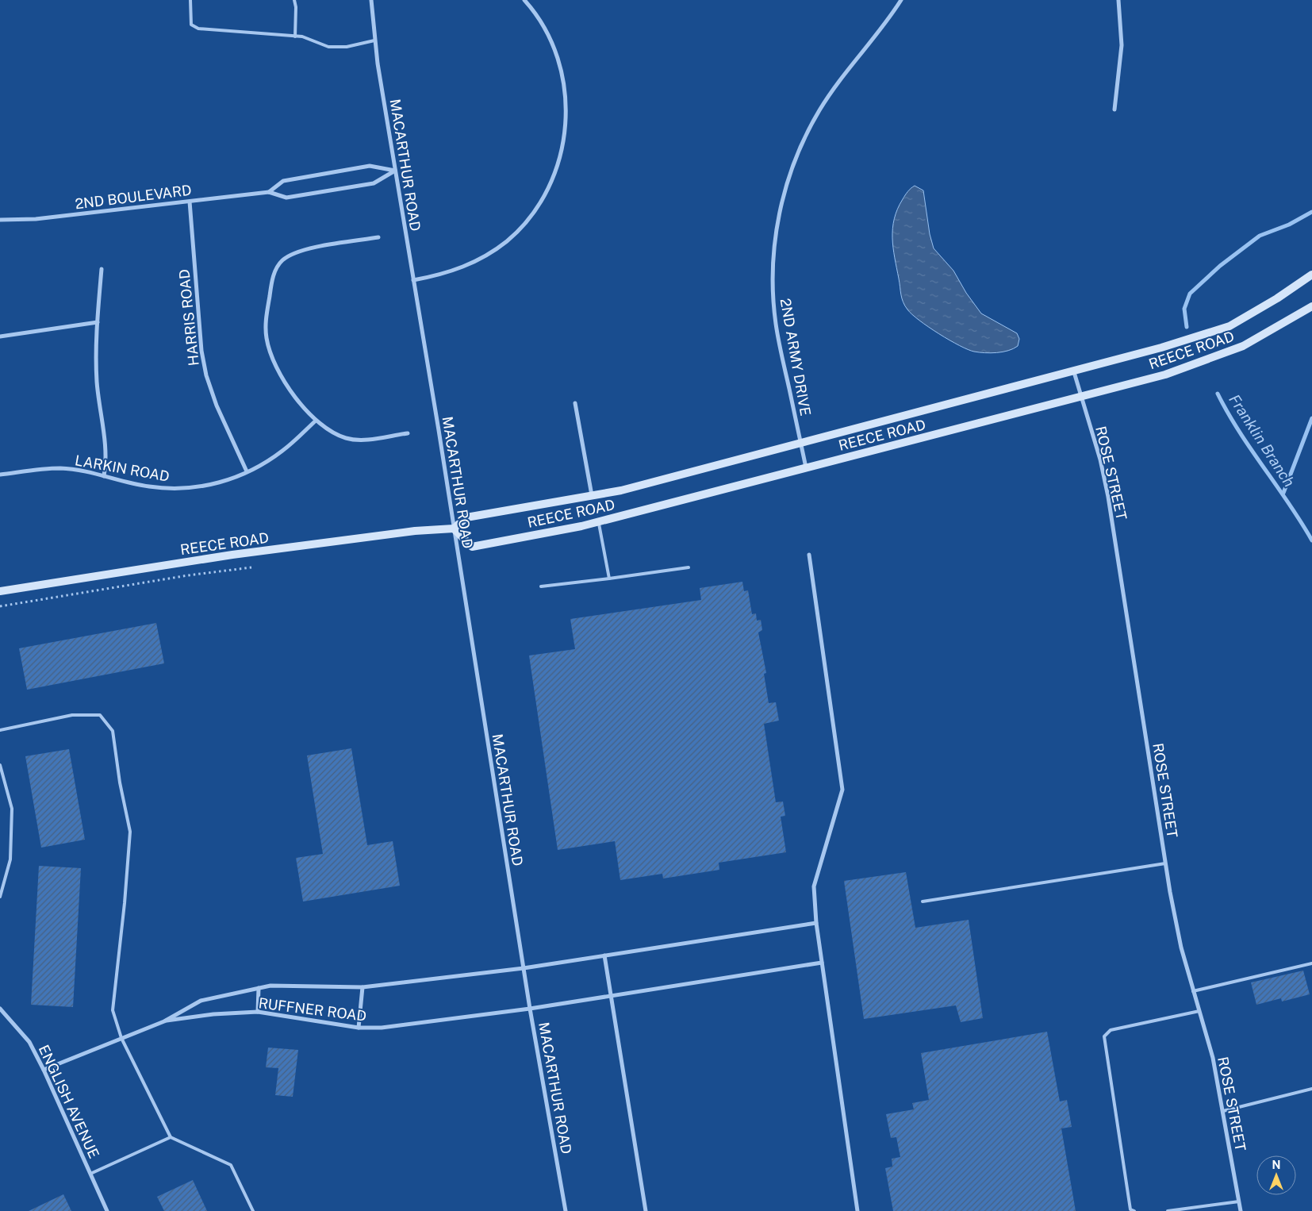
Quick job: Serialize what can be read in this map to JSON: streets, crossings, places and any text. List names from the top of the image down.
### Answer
{
  "streets": {
    "street": [
      "MACARTHUR ROAD",
      "2ND BOULEVARD",
      "HARRIS ROAD",
      "REECE ROAD",
      "2ND ARMY DRIVE",
      "LARKIN ROAD",
      "ROSE STREET",
      "RUFFNER ROAD",
      "ENGLISH AVENUE"
    ]
  },
  "crossings": [
    ["MACARTHUR ROAD", "2ND BOULEVARD"],
    ["MACARTHUR ROAD", "REECE ROAD"],
    ["MACARTHUR ROAD", "RUFFNER ROAD"],
    ["2ND BOULEVARD", "HARRIS ROAD"],
    ["HARRIS ROAD", "LARKIN ROAD"],
    ["REECE ROAD", "2ND ARMY DRIVE"],
    ["REECE ROAD", "ROSE STREET"],
    ["RUFFNER ROAD", "ENGLISH AVENUE"]
  ],
  "water": ["Franklin Branch"],
  "north": "top"
}
